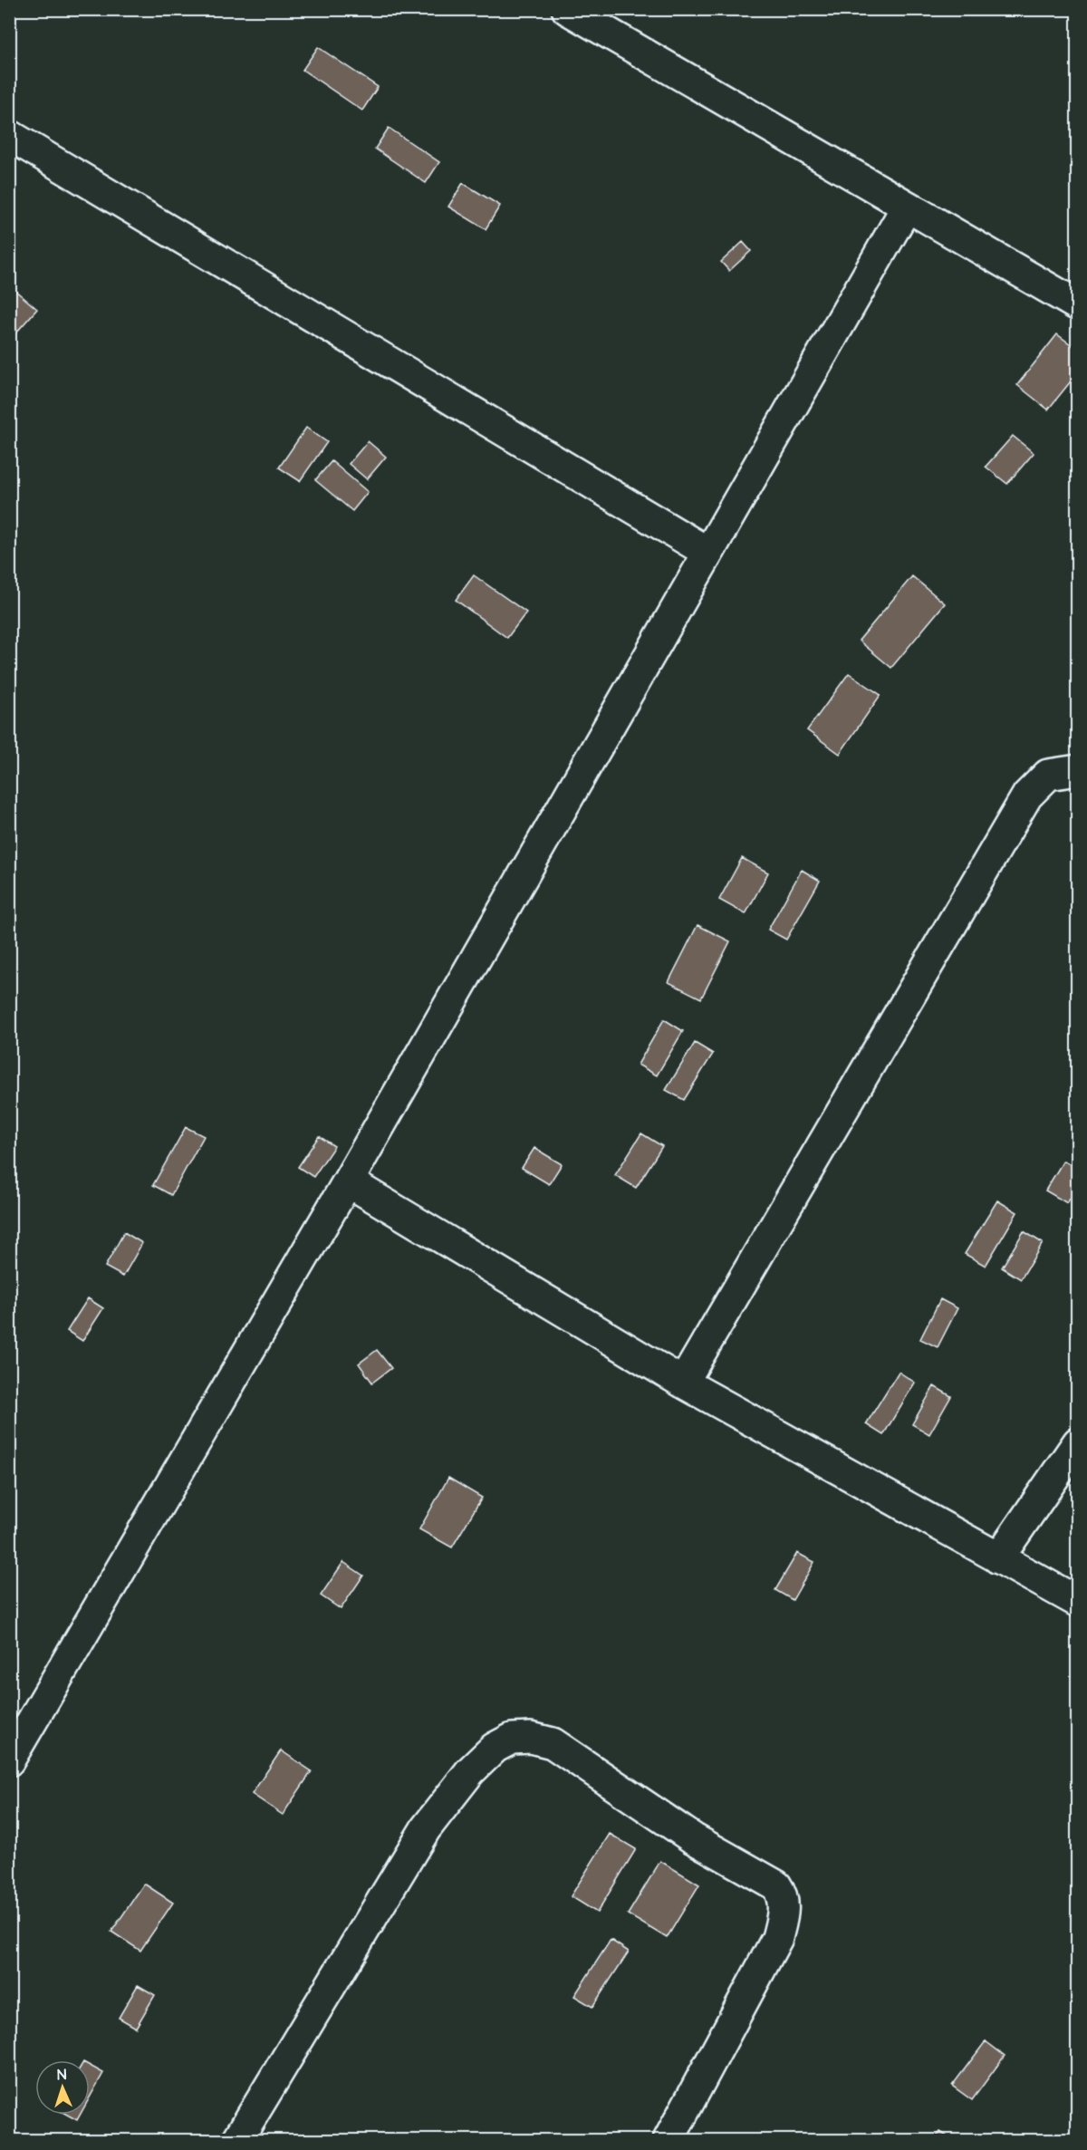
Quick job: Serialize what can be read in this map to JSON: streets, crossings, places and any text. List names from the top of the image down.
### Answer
{
  "north": "top"
}
